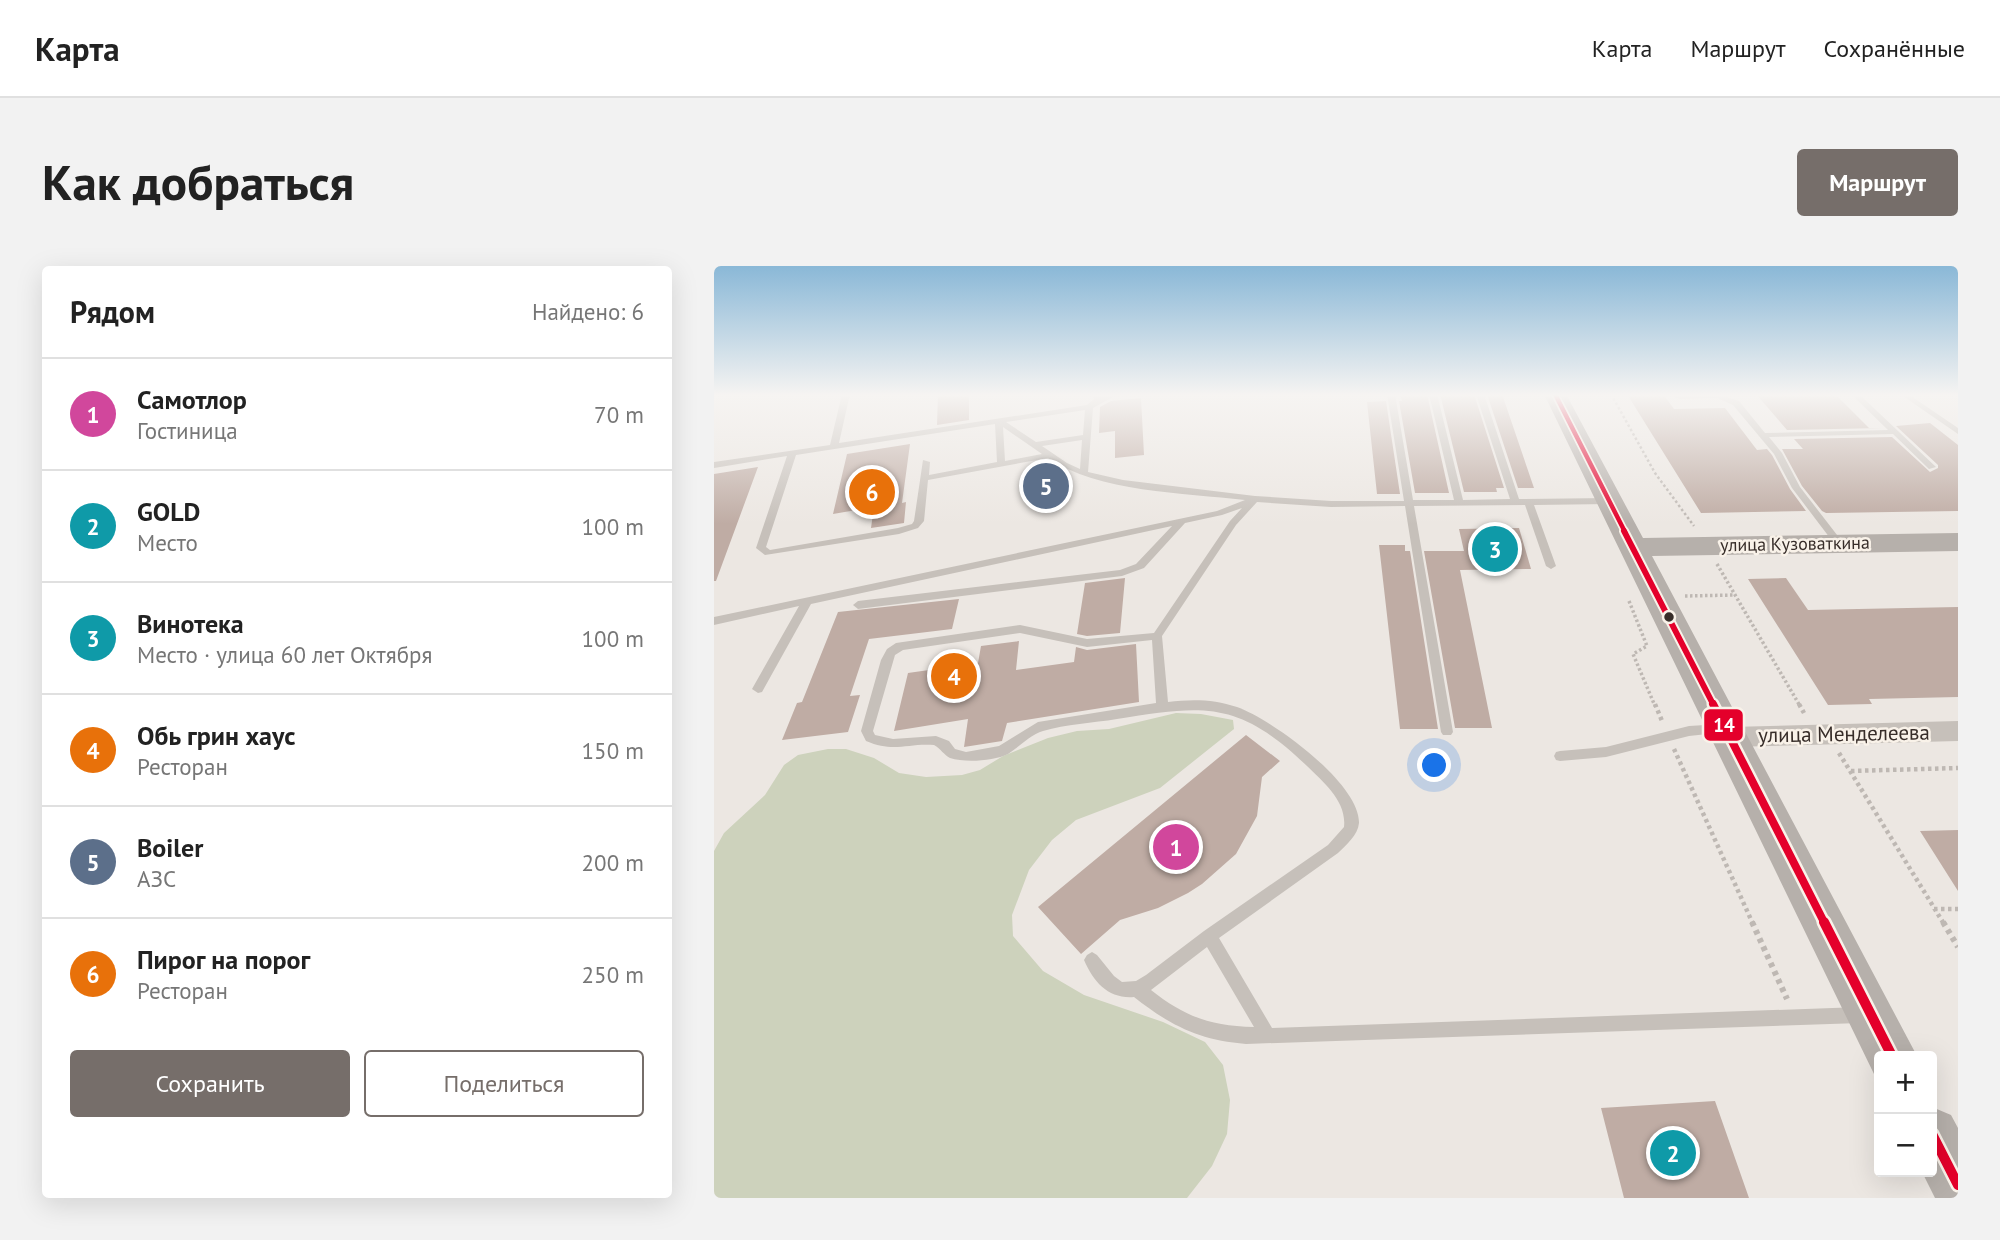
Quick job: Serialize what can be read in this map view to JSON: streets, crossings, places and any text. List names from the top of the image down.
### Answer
{
  "streets": {
    "main road": ["улица Кузоваткина"],
    "street": ["улица Менделеева"]
  },
  "lines": ["transit line 14"],
  "page": {
    "header": "Карта",
    "nav": ["Карта", "Маршрут", "Сохранённые"],
    "buttons": [
      "Маршрут",
      ["Сохранить", "Поделиться"]
    ],
    "title": "Как добраться",
    "heading": ["Рядом", "Найдено: 6"],
    "list": [
      {
        "mark": "1",
        "name": "Самотлор",
        "note": "Гостиница",
        "value": "70 m"
      },
      {
        "mark": "2",
        "name": "GOLD",
        "note": "Место",
        "value": "100 m"
      },
      {
        "mark": "3",
        "name": "Винотека",
        "note": "Место · улица 60 лет Октября",
        "value": "100 m"
      },
      {
        "mark": "4",
        "name": "Обь грин хаус",
        "note": "Ресторан",
        "value": "150 m"
      },
      {
        "mark": "5",
        "name": "Boiler",
        "note": "АЗС",
        "value": "200 m"
      },
      {
        "mark": "6",
        "name": "Пирог на порог",
        "note": "Ресторан",
        "value": "250 m"
      }
    ],
    "pins": [
      "5",
      "6",
      "3",
      "4",
      "1",
      "2"
    ],
    "map_buttons": ["+", "−"]
  }
}
